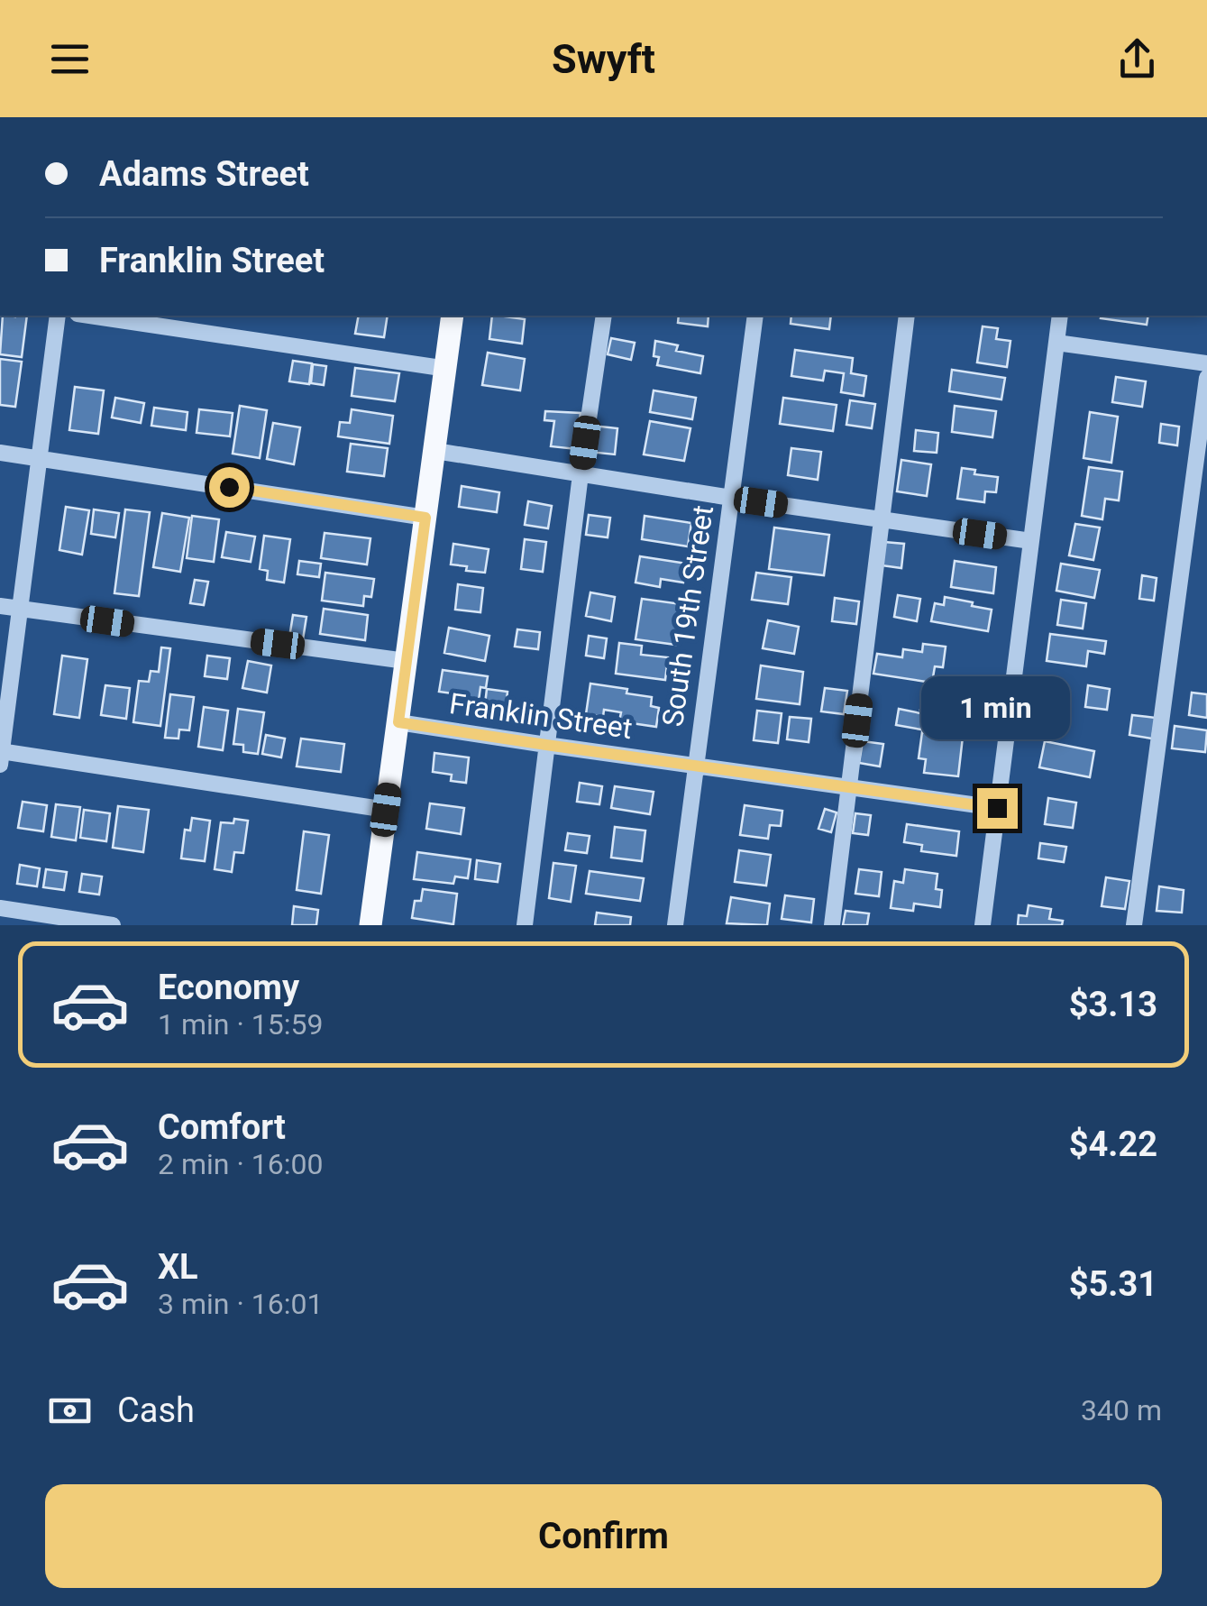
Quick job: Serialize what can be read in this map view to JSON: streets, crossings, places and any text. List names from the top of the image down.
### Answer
{
  "streets": {
    "street": ["South 19th Street", "Franklin Street"]
  },
  "crossings": [
    ["South 19th Street", "Franklin Street"]
  ],
  "page": {
    "header": "Swyft",
    "banner": ["Adams Street", "Franklin Street"],
    "bubble": "1 min",
    "list": [
      {
        "name": "Economy",
        "note": "1 min · 15:59",
        "value": "$3.13"
      },
      {
        "name": "Comfort",
        "note": "2 min · 16:00",
        "value": "$4.22"
      },
      {
        "name": "XL",
        "note": "3 min · 16:01",
        "value": "$5.31"
      }
    ],
    "pay": ["Cash", "340 m"],
    "buttons": "Confirm"
  }
}
